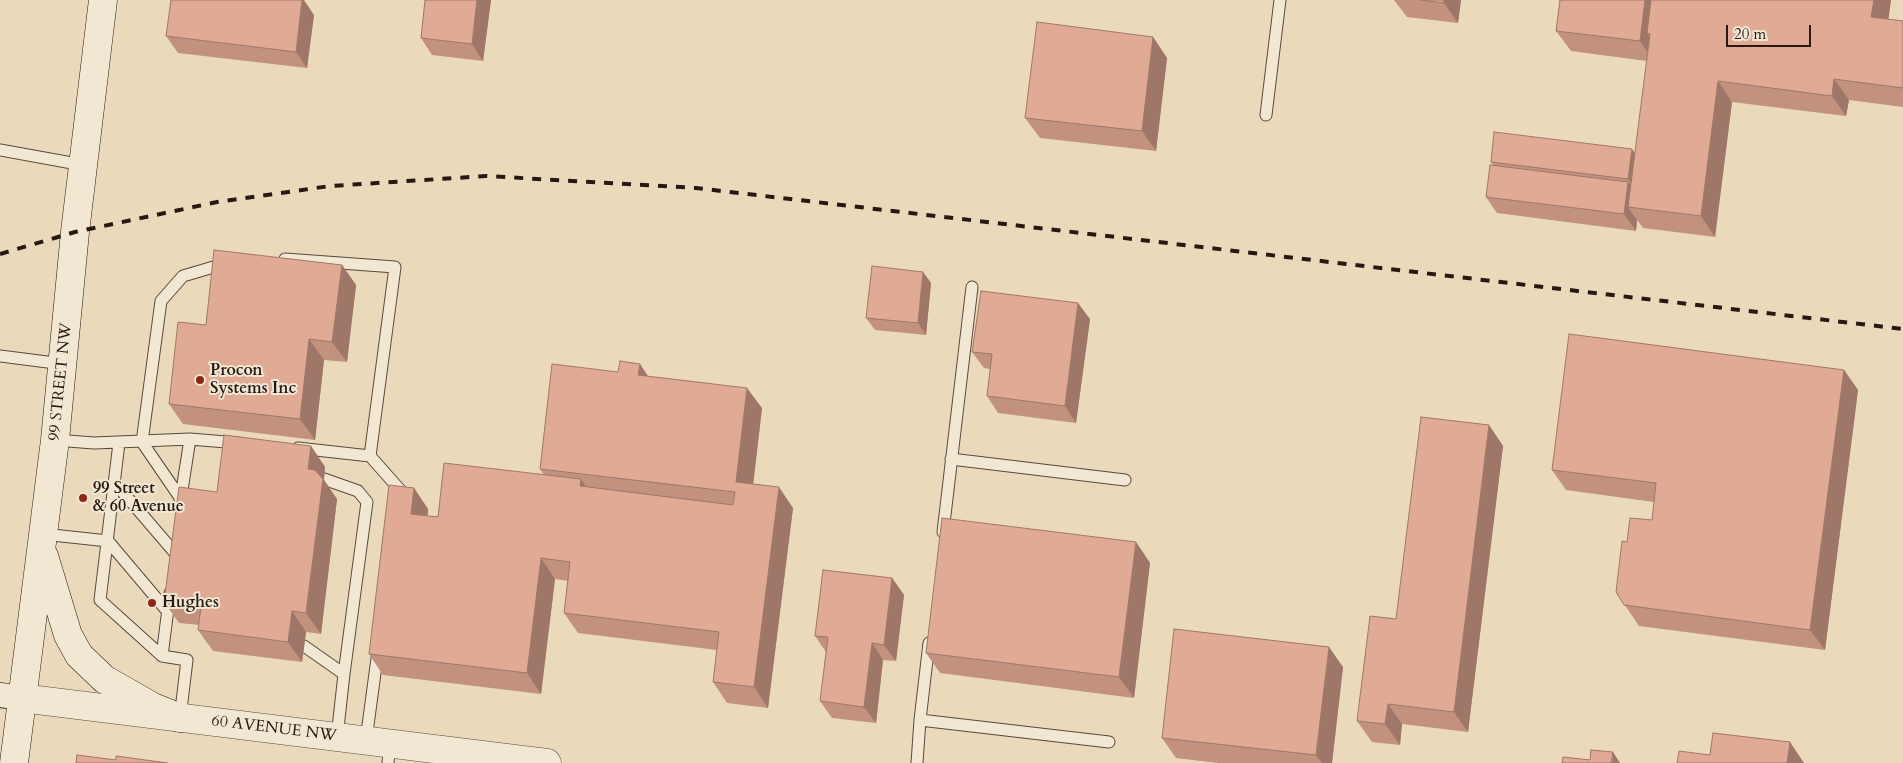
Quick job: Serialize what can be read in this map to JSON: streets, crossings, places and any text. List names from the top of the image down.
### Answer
{
  "streets": {
    "main road": ["99 STREET NW", "60 AVENUE NW"]
  },
  "crossings": [
    ["99 STREET NW", "60 AVENUE NW"]
  ],
  "places": ["Procon Systems Inc", "99 Street & 60 Avenue", "Hughes"],
  "scale_bar": "20 m"
}
